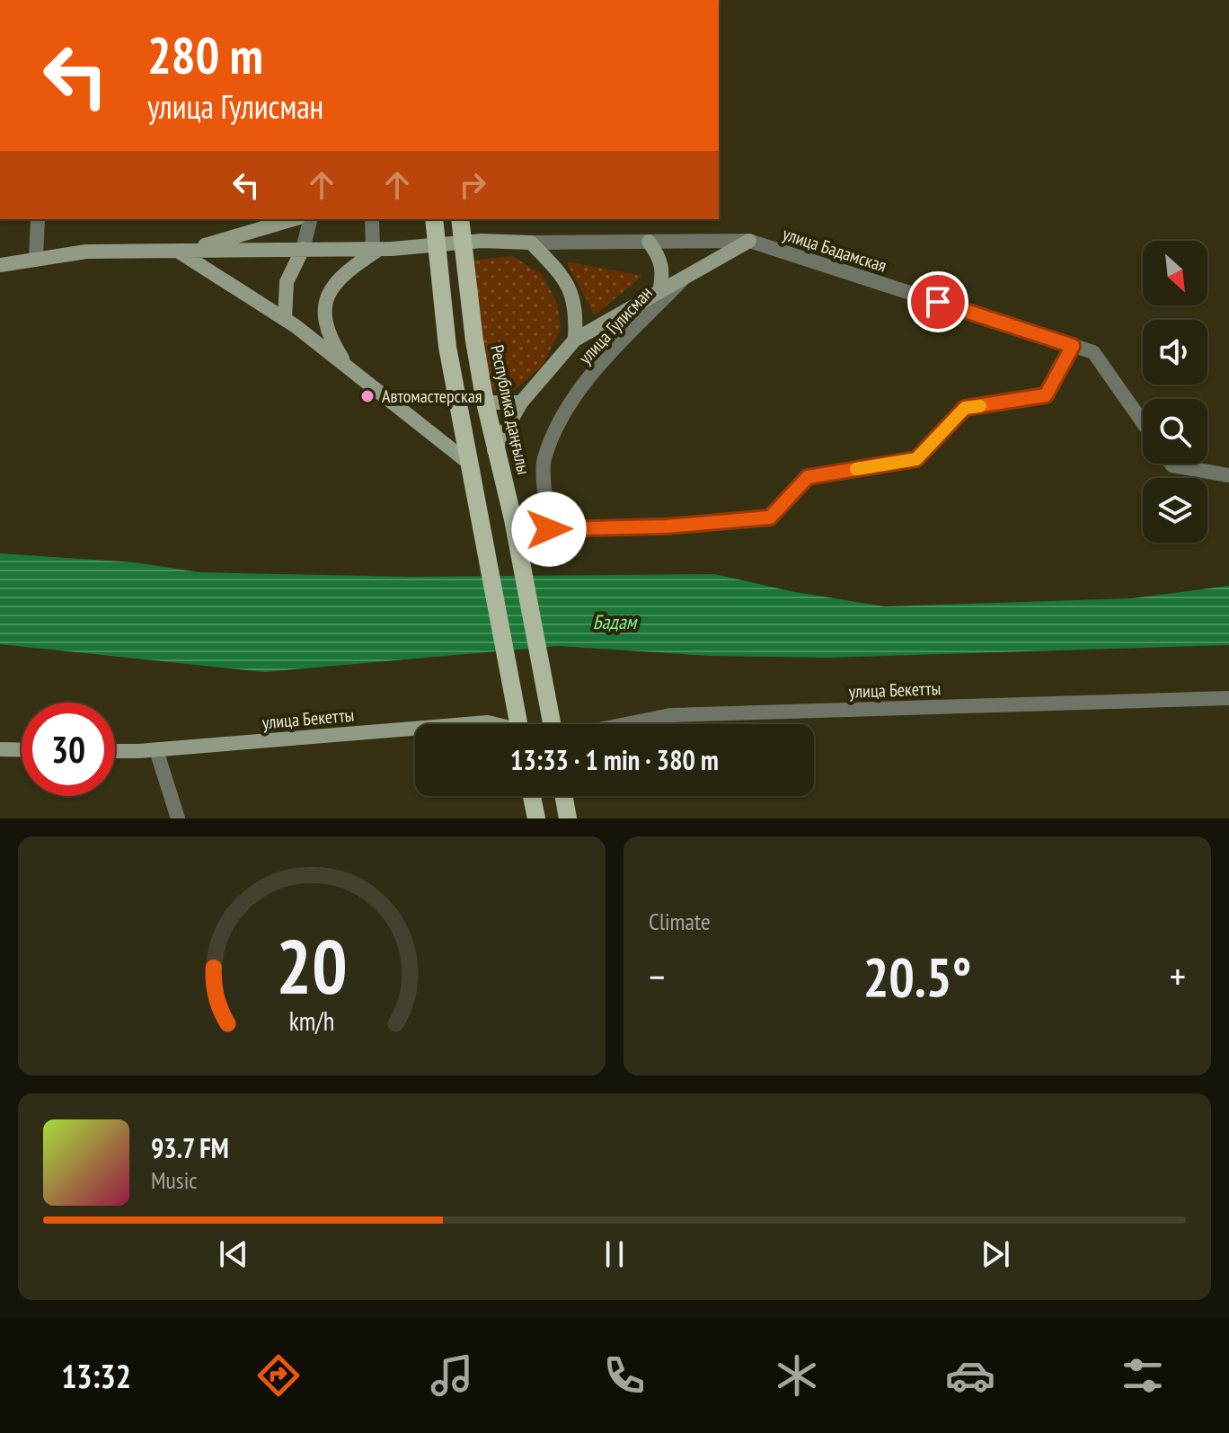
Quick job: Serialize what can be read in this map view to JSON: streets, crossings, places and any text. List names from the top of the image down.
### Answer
{
  "streets": {
    "main road": ["Республика даңғылы"],
    "street": ["улица Бадамская", "улица Гулисман", "улица Бекетты"]
  },
  "crossings": [
    ["улица Бадамская", "улица Гулисман"]
  ],
  "water": ["Бадам"],
  "places": ["Автомастерская"],
  "north": "bottom right",
  "page": {
    "turn": ["280 m", "улица Гулисман"],
    "limit": "30",
    "trip": "13:33 · 1 min · 380 m",
    "tile": "Climate",
    "heat": ["−", "20.5°", "+"],
    "song": ["93.7 FM", "Music"],
    "tabs": "13:32",
    "gauge": ["20", "km/h"]
  }
}
